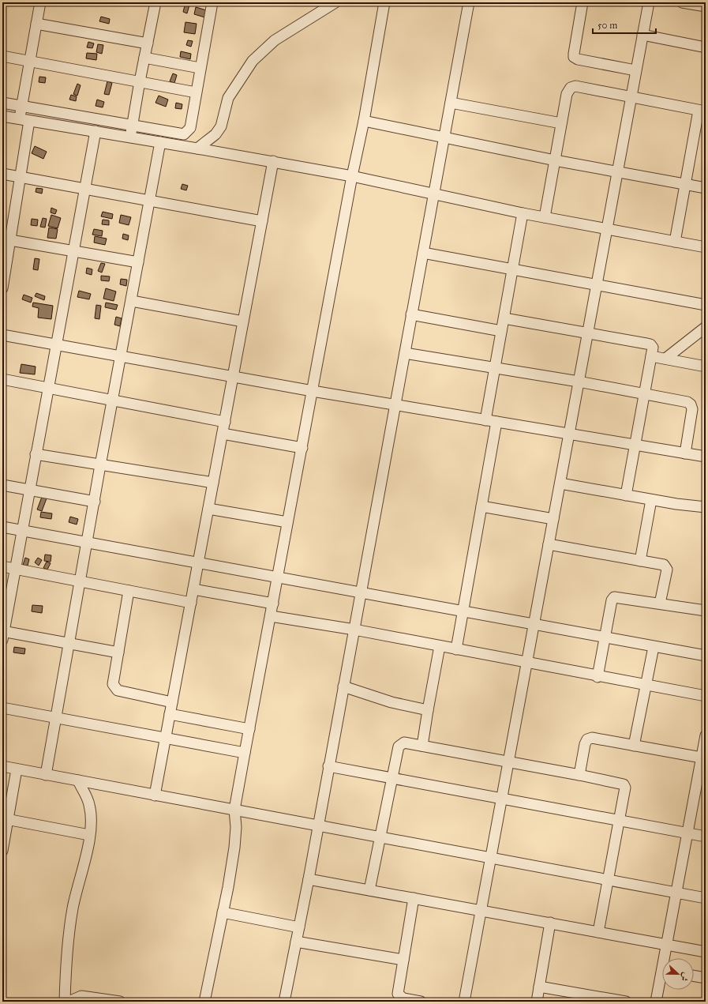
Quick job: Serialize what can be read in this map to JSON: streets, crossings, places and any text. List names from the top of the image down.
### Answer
{
  "scale_bar": "50 m",
  "north": "right"
}
